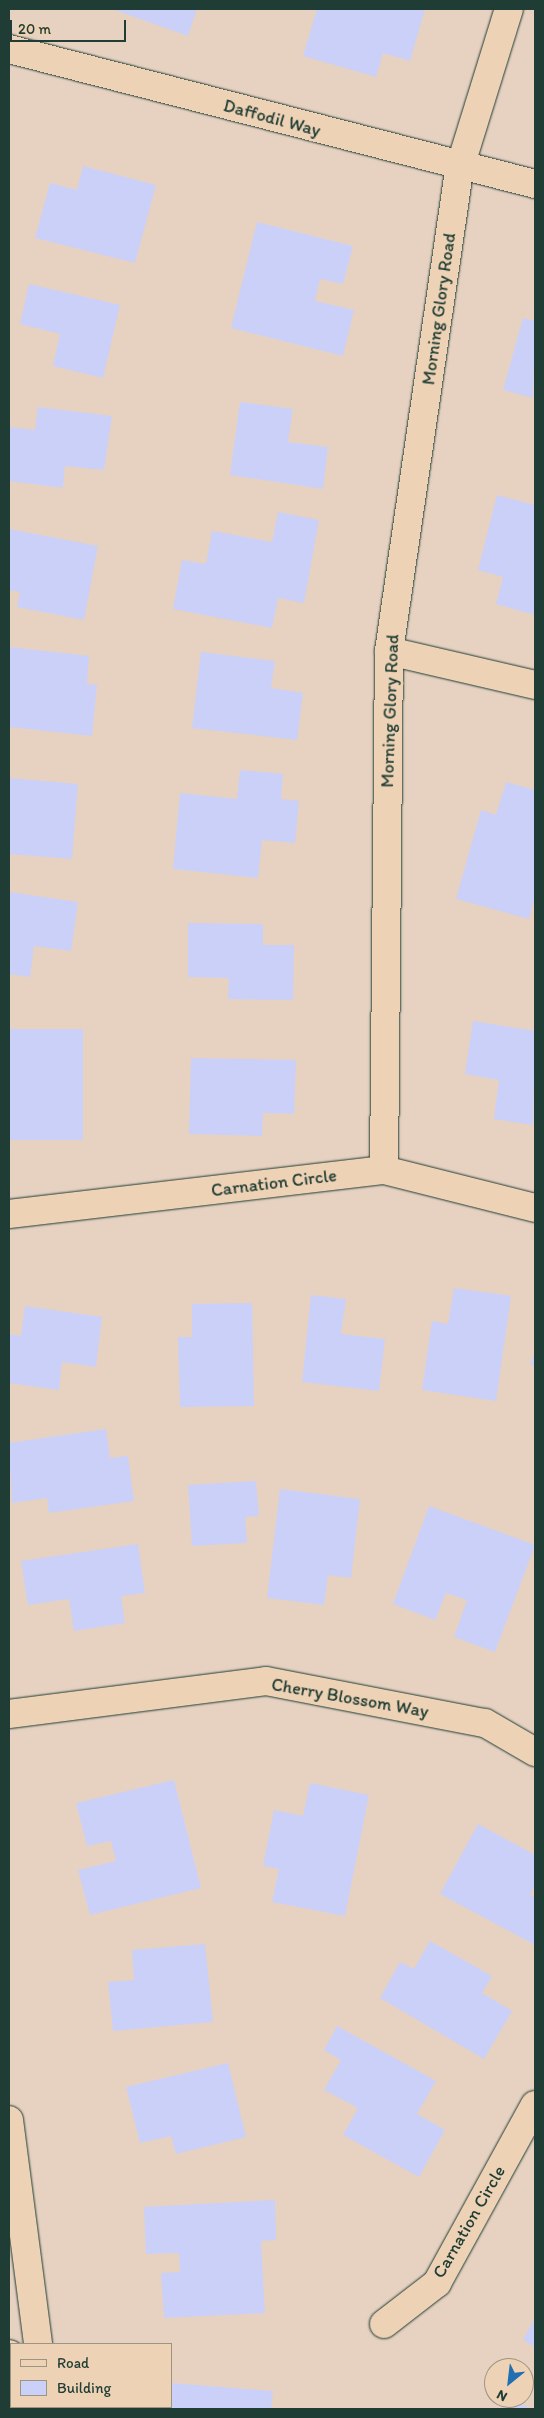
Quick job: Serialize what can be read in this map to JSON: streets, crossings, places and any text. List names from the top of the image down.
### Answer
{
  "streets": {
    "street": [
      "Daffodil Way",
      "Morning Glory Road",
      "Carnation Circle",
      "Cherry Blossom Way"
    ]
  },
  "crossings": [
    ["Daffodil Way", "Morning Glory Road"],
    ["Morning Glory Road", "Carnation Circle"]
  ],
  "legend": ["Road", "Building"],
  "scale_bar": "20 m",
  "north": "bottom left"
}
